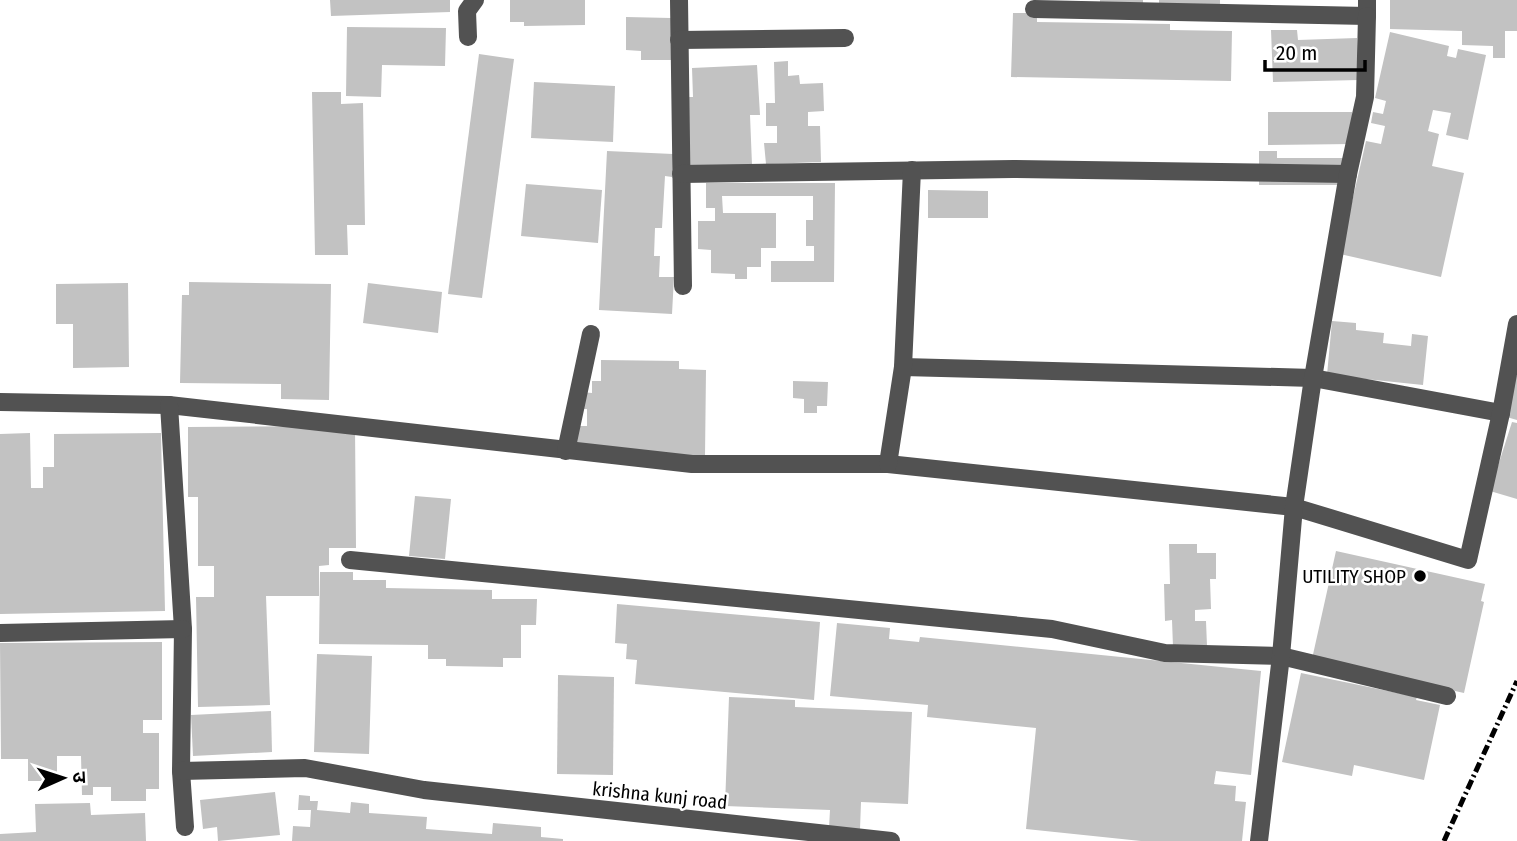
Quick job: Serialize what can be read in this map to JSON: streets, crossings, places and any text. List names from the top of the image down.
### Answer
{
  "streets": {
    "street": ["krishna kunj road"]
  },
  "places": ["UTILITY SHOP"],
  "scale_bar": "20 m",
  "north": "right"
}
